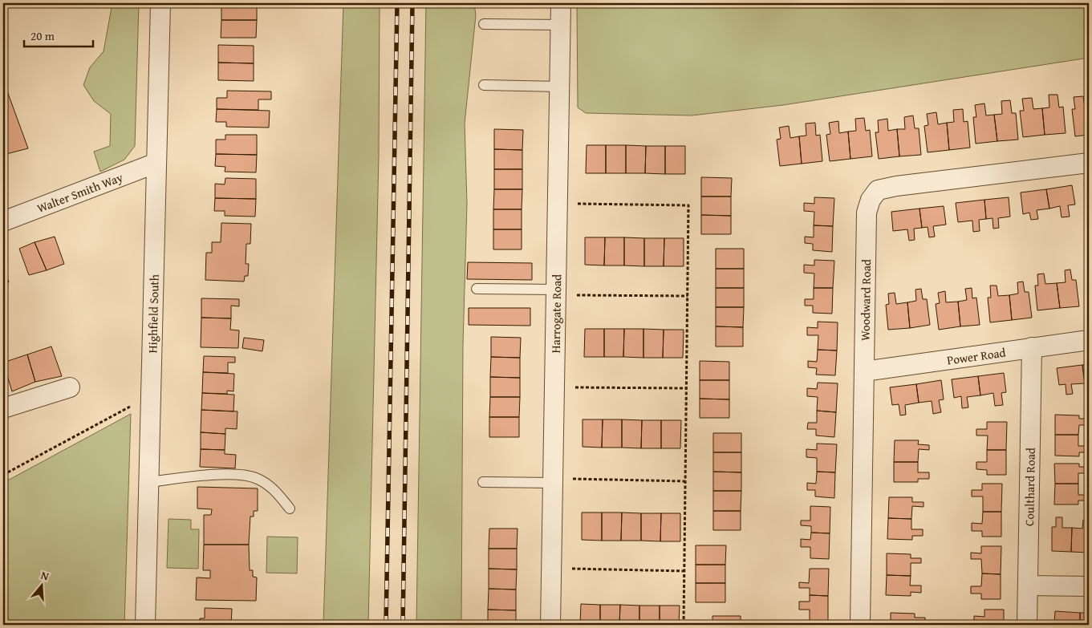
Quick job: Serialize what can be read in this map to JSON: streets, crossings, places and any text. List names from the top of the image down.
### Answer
{
  "streets": {
    "street": [
      "Walter Smith Way",
      "Woodward Road",
      "Harrogate Road",
      "Highfield South",
      "Power Road",
      "Coulthard Road"
    ]
  },
  "crossings": [
    ["Walter Smith Way", "Highfield South"],
    ["Woodward Road", "Power Road"],
    ["Power Road", "Coulthard Road"]
  ],
  "scale_bar": "20 m",
  "north": "top"
}
